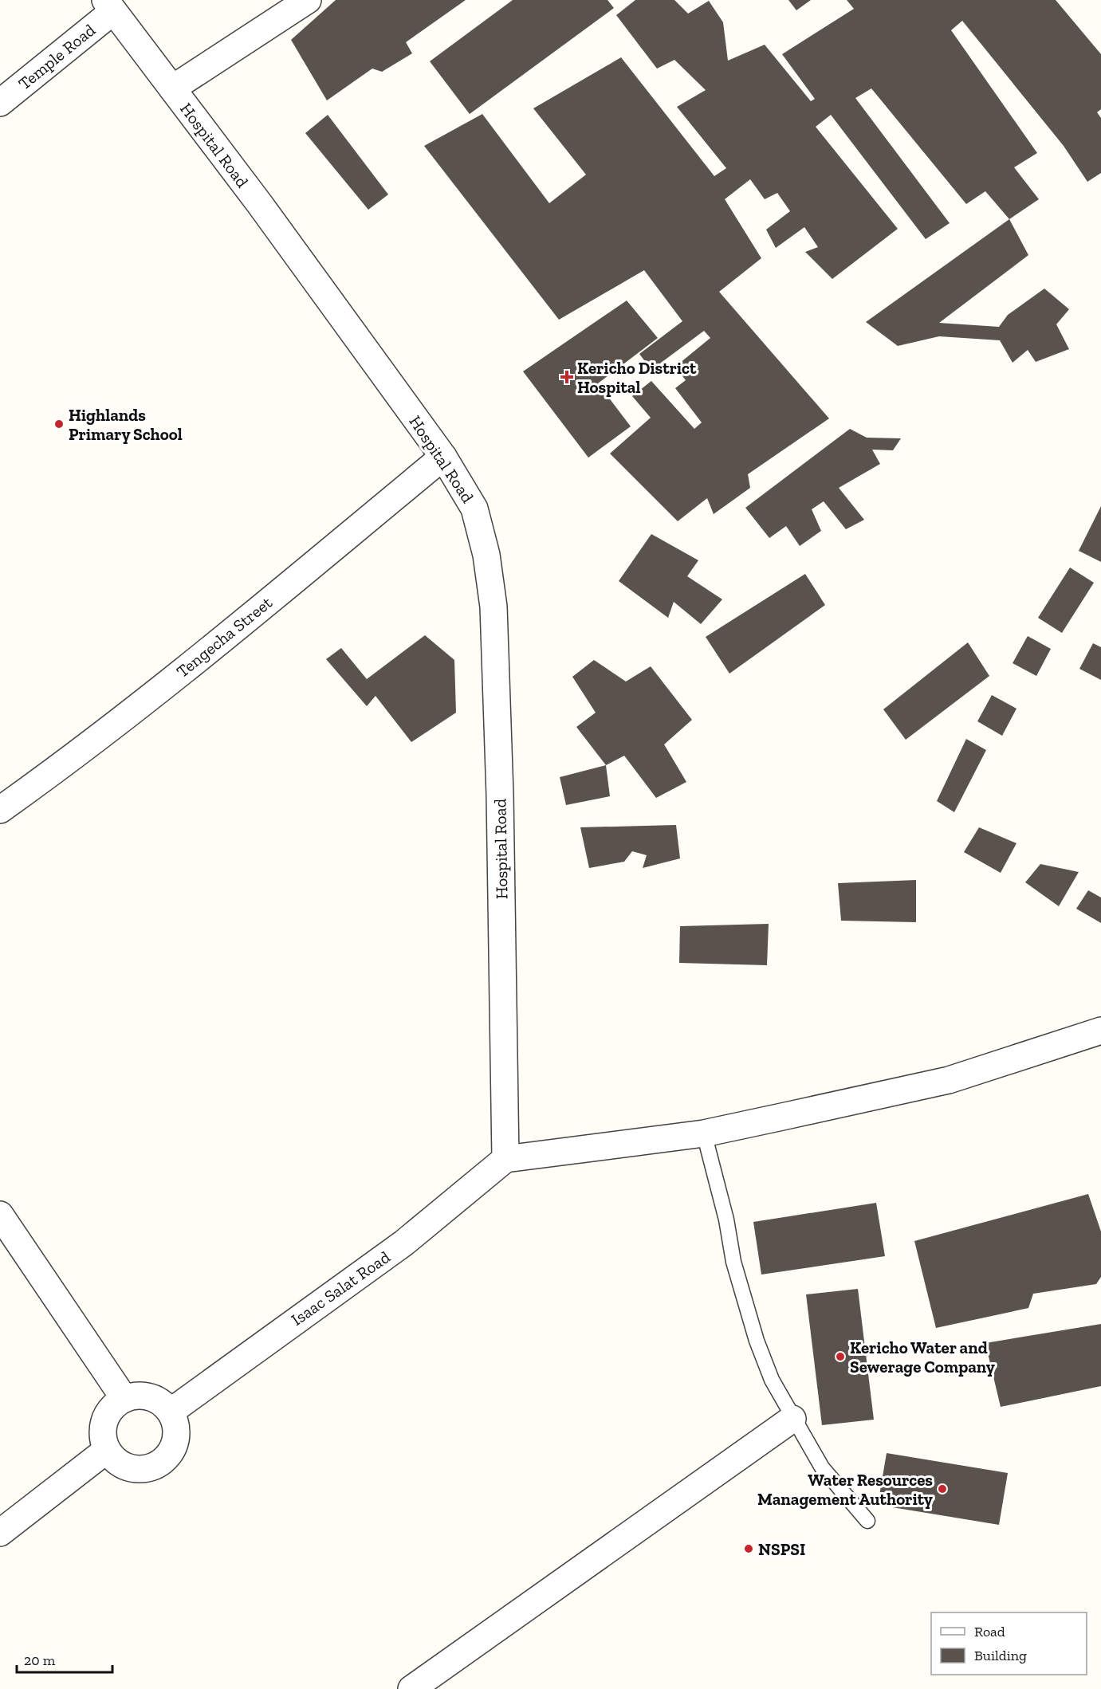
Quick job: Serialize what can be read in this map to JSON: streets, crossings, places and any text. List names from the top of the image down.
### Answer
{
  "streets": {
    "street": [
      "Temple Road",
      "Hospital Road",
      "Tengecha Street",
      "Isaac Salat Road"
    ]
  },
  "crossings": [
    ["Temple Road", "Hospital Road"],
    ["Hospital Road", "Tengecha Street"],
    ["Hospital Road", "Isaac Salat Road"]
  ],
  "places": {
    "health": ["Kericho District Hospital"],
    "other": [
      "Highlands Primary School",
      "Kericho Water and Sewerage Company",
      "Water Resources Management Authority",
      "NSPSI"
    ]
  },
  "legend": ["Road", "Building"],
  "scale_bar": "20 m"
}
